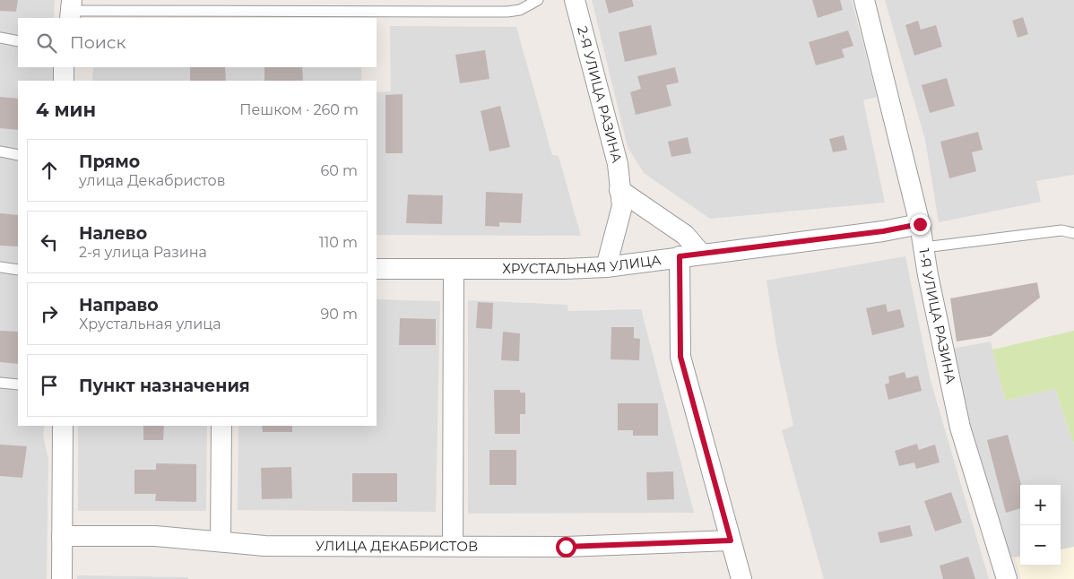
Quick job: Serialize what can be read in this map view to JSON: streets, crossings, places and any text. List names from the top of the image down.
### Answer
{
  "streets": {
    "street": [
      "2-Я УЛИЦА РАЗИНА",
      "ХРУСТАЛЬНАЯ УЛИЦА",
      "1-Я УЛИЦА РАЗИНА",
      "УЛИЦА ДЕКАБРИСТОВ"
    ]
  },
  "crossings": [
    ["2-Я УЛИЦА РАЗИНА", "ХРУСТАЛЬНАЯ УЛИЦА"],
    ["ХРУСТАЛЬНАЯ УЛИЦА", "1-Я УЛИЦА РАЗИНА"]
  ],
  "page": {
    "search": "Поиск",
    "heading": ["4 мин", "Пешком · 260 m"],
    "list": [
      ["Прямо", "улица Декабристов", "60 m"],
      ["Налево", "2-я улица Разина", "110 m"],
      ["Направо", "Хрустальная улица", "90 m"],
      "Пункт назначения"
    ],
    "map_buttons": ["+", "−"]
  }
}
